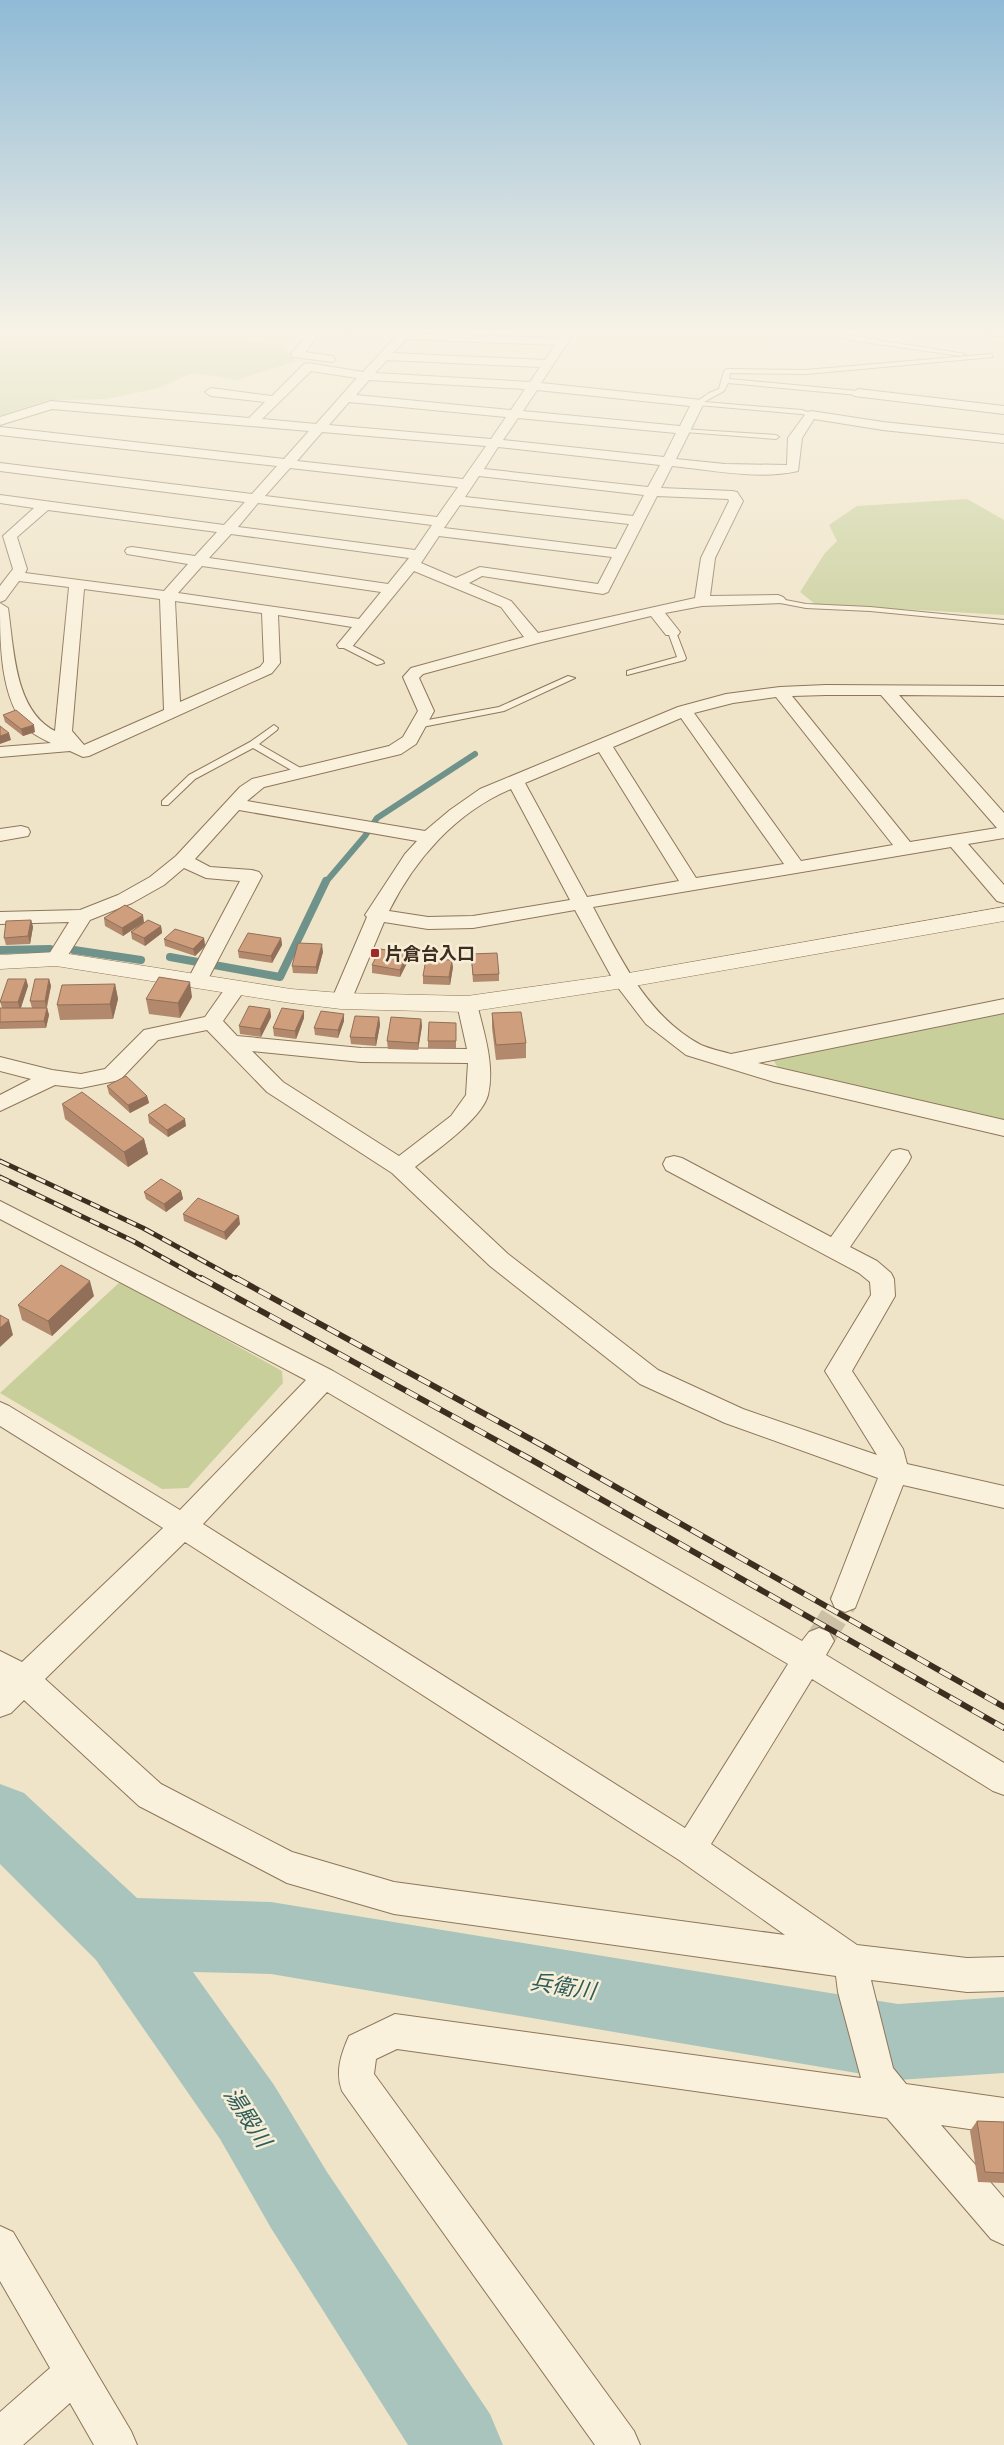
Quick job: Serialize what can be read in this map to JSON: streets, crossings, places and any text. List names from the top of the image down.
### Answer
{
  "water": ["兵衛川", "湯殿川"],
  "places": {
    "transit": ["片倉台入口"]
  }
}
